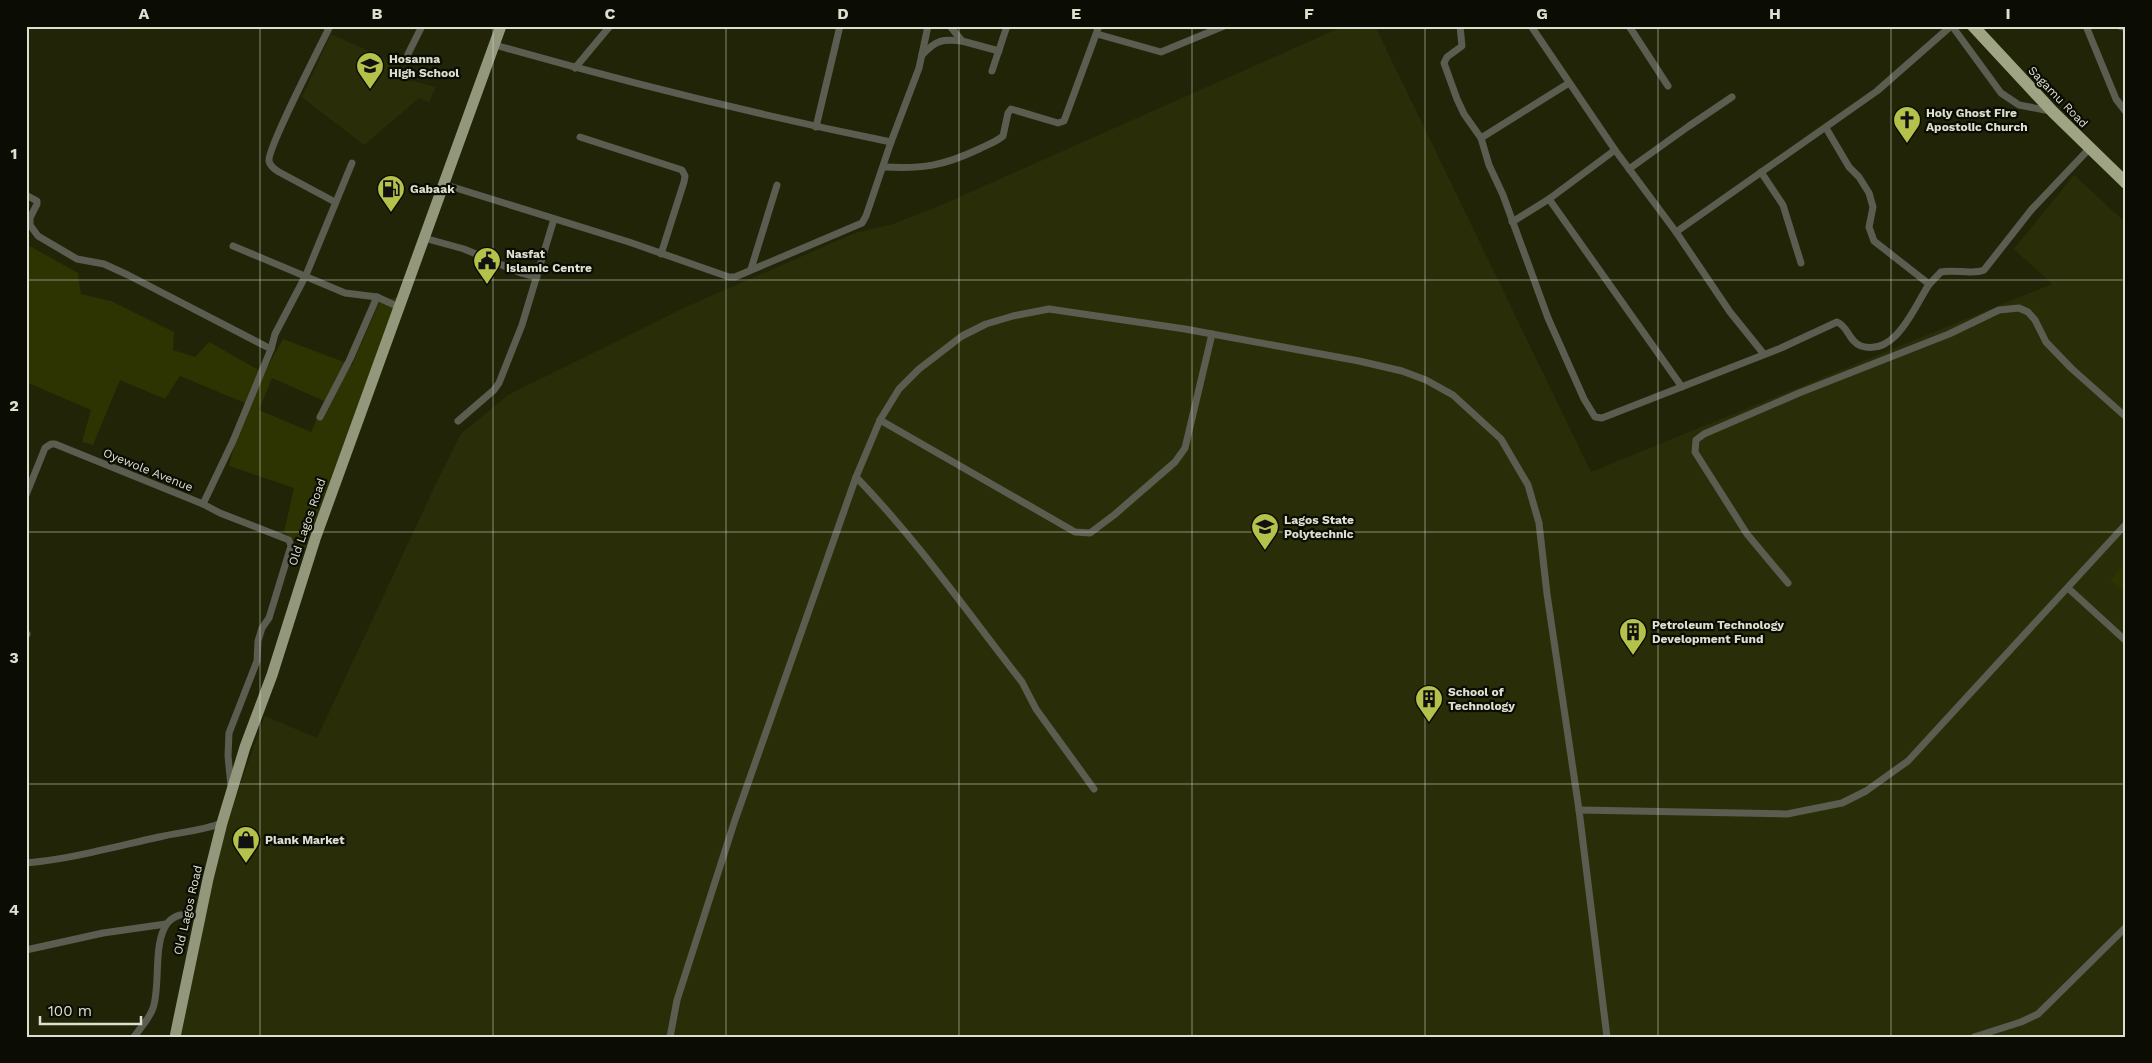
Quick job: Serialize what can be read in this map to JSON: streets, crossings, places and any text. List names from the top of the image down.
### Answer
{
  "streets": {
    "highway": ["Sagamu Road"],
    "main road": ["Old Lagos Road"],
    "street": ["Oyewole Avenue"]
  },
  "crossings": [
    ["Oyewole Avenue", "Old Lagos Road"]
  ],
  "places": {
    "school or university": ["Hosanna High School", "Lagos State Polytechnic"],
    "church": ["Holy Ghost Fire Apostolic Church"],
    "fuel station": ["Gabaak"],
    "public building": ["Nasfat Islamic Centre"],
    "building": ["Petroleum Technology Development Fund", "School of Technology"],
    "shop": ["Plank Market"]
  },
  "scale_bar": "100 m",
  "grid": {
    "columns": [
      "A",
      "B",
      "C",
      "D",
      "E",
      "F",
      "G",
      "H",
      "I"
    ],
    "rows": [
      "1",
      "2",
      "3",
      "4"
    ]
  }
}
